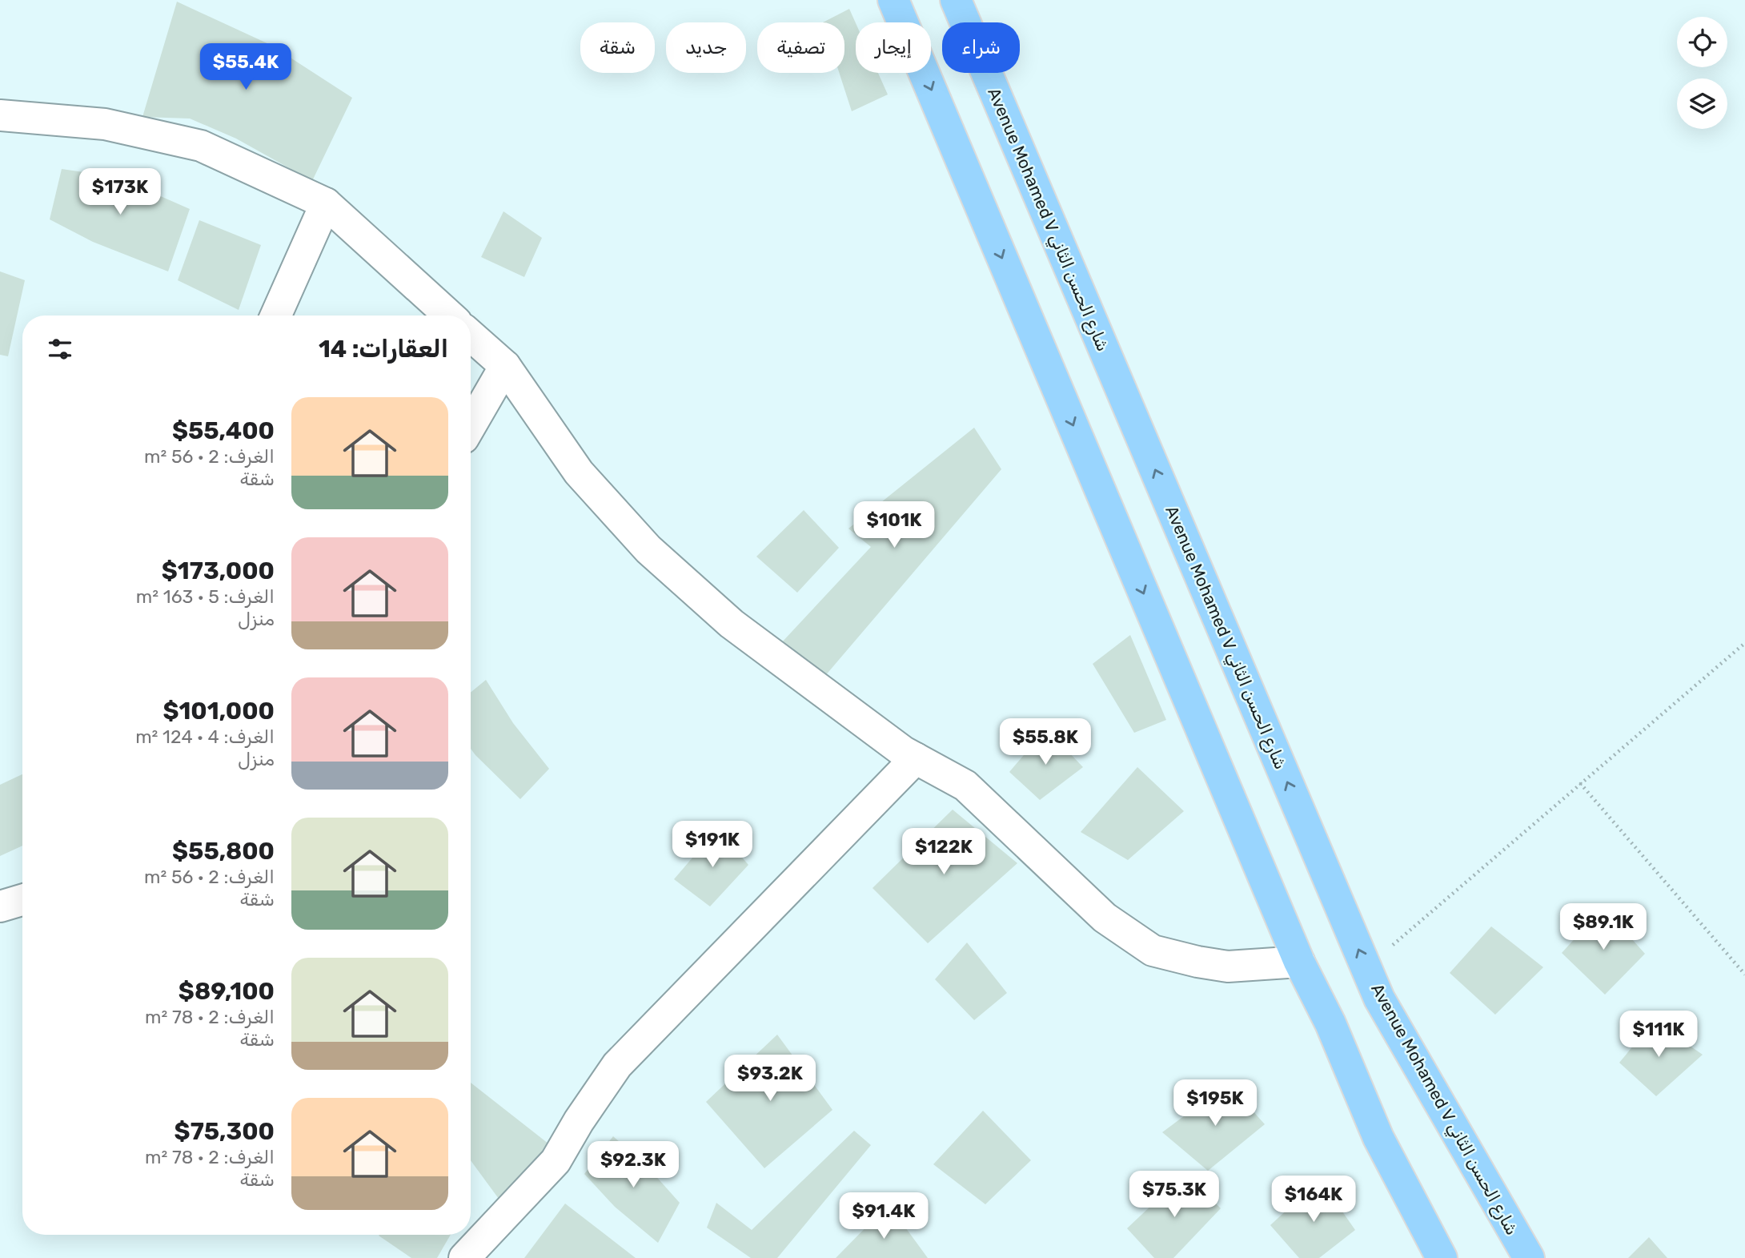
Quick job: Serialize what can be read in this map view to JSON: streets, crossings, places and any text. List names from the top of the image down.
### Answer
{
  "streets": {
    "highway": ["Avenue Mohamed V شارع الحسن الثاني"]
  },
  "page": {
    "chip": [
      "شراء",
      "إيجار",
      "تصفية",
      "جديد",
      "شقة"
    ],
    "price": [
      "$55.4K",
      "$173K",
      "$101K",
      "$55.8K",
      "$191K",
      "$122K",
      "$89.1K",
      "$111K",
      "$93.2K",
      "$195K",
      "$92.3K",
      "$75.3K",
      "$164K",
      "$91.4K"
    ],
    "heading": "العقارات: 14",
    "list": [
      {
        "name": "$55,400",
        "note": "الغرف: 2 · 56 m² · شقة"
      },
      {
        "name": "$173,000",
        "note": "الغرف: 5 · 163 m² · منزل"
      },
      {
        "name": "$101,000",
        "note": "الغرف: 4 · 124 m² · منزل"
      },
      {
        "name": "$55,800",
        "note": "الغرف: 2 · 56 m² · شقة"
      },
      {
        "name": "$89,100",
        "note": "الغرف: 2 · 78 m² · شقة"
      },
      {
        "name": "$75,300",
        "note": "الغرف: 2 · 78 m² · شقة"
      }
    ]
  }
}
